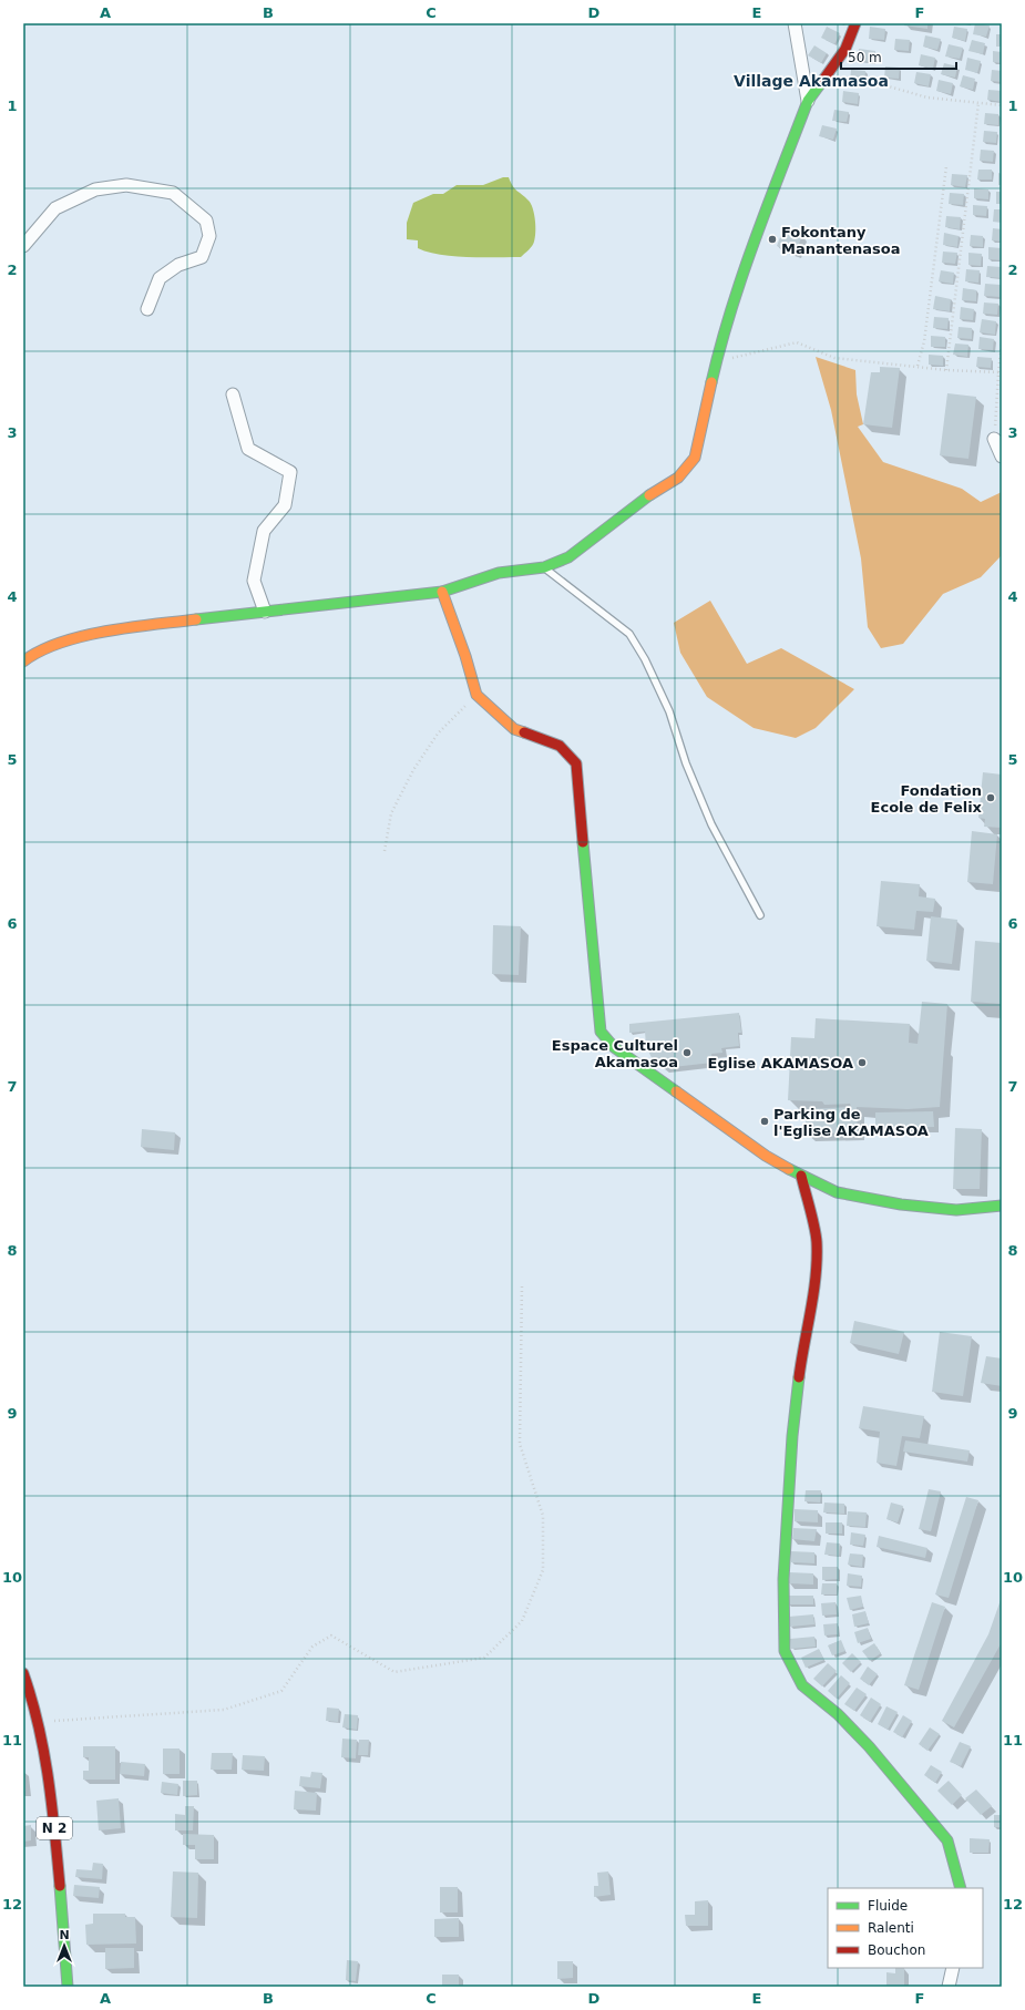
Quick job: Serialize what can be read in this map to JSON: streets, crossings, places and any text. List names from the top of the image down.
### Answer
{
  "streets": {
    "street": ["N 2"]
  },
  "districts": ["Village Akamasoa"],
  "places": [
    "Fokontany Manantenasoa",
    "Fondation Ecole de Felix",
    "Espace Culturel Akamasoa",
    "Eglise AKAMASOA",
    "Parking de l'Eglise AKAMASOA"
  ],
  "legend": ["Fluide", "Ralenti", "Bouchon"],
  "scale_bar": "50 m",
  "north": "top",
  "grid": {
    "columns": [
      "A",
      "B",
      "C",
      "D",
      "E",
      "F"
    ],
    "rows": [
      "1",
      "2",
      "3",
      "4",
      "5",
      "6",
      "7",
      "8",
      "9",
      "10",
      "11",
      "12"
    ]
  }
}
